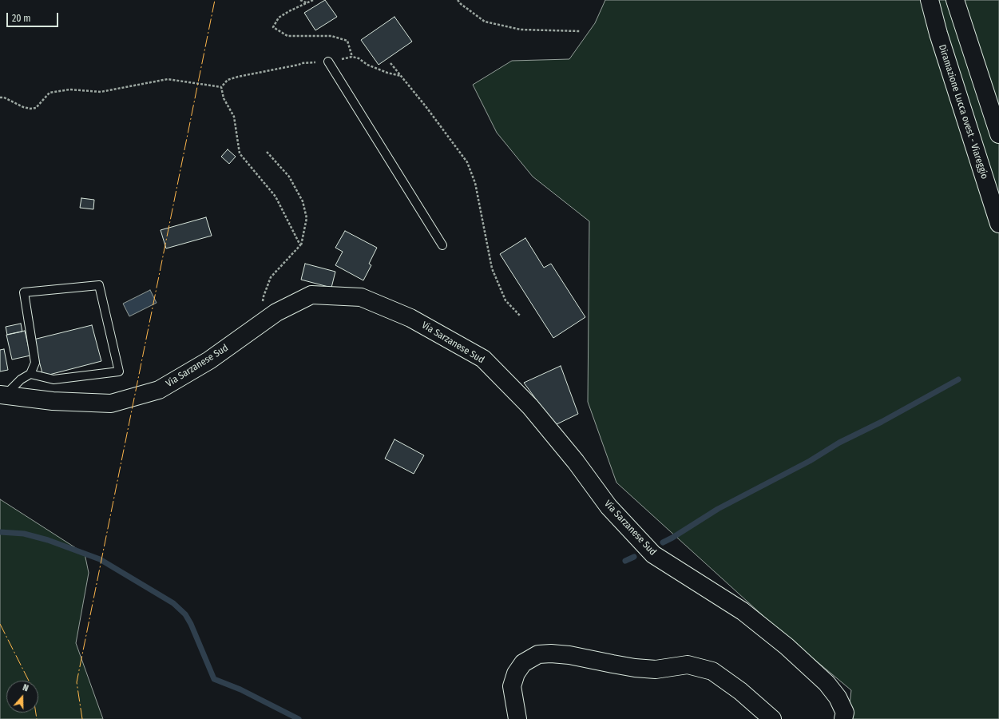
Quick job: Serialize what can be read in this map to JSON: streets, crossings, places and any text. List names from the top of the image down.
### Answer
{
  "streets": {
    "main road": ["Diramazione Lucca ovest - Viareggio", "Via Sarzanese Sud"]
  },
  "scale_bar": "20 m",
  "north": "top"
}
